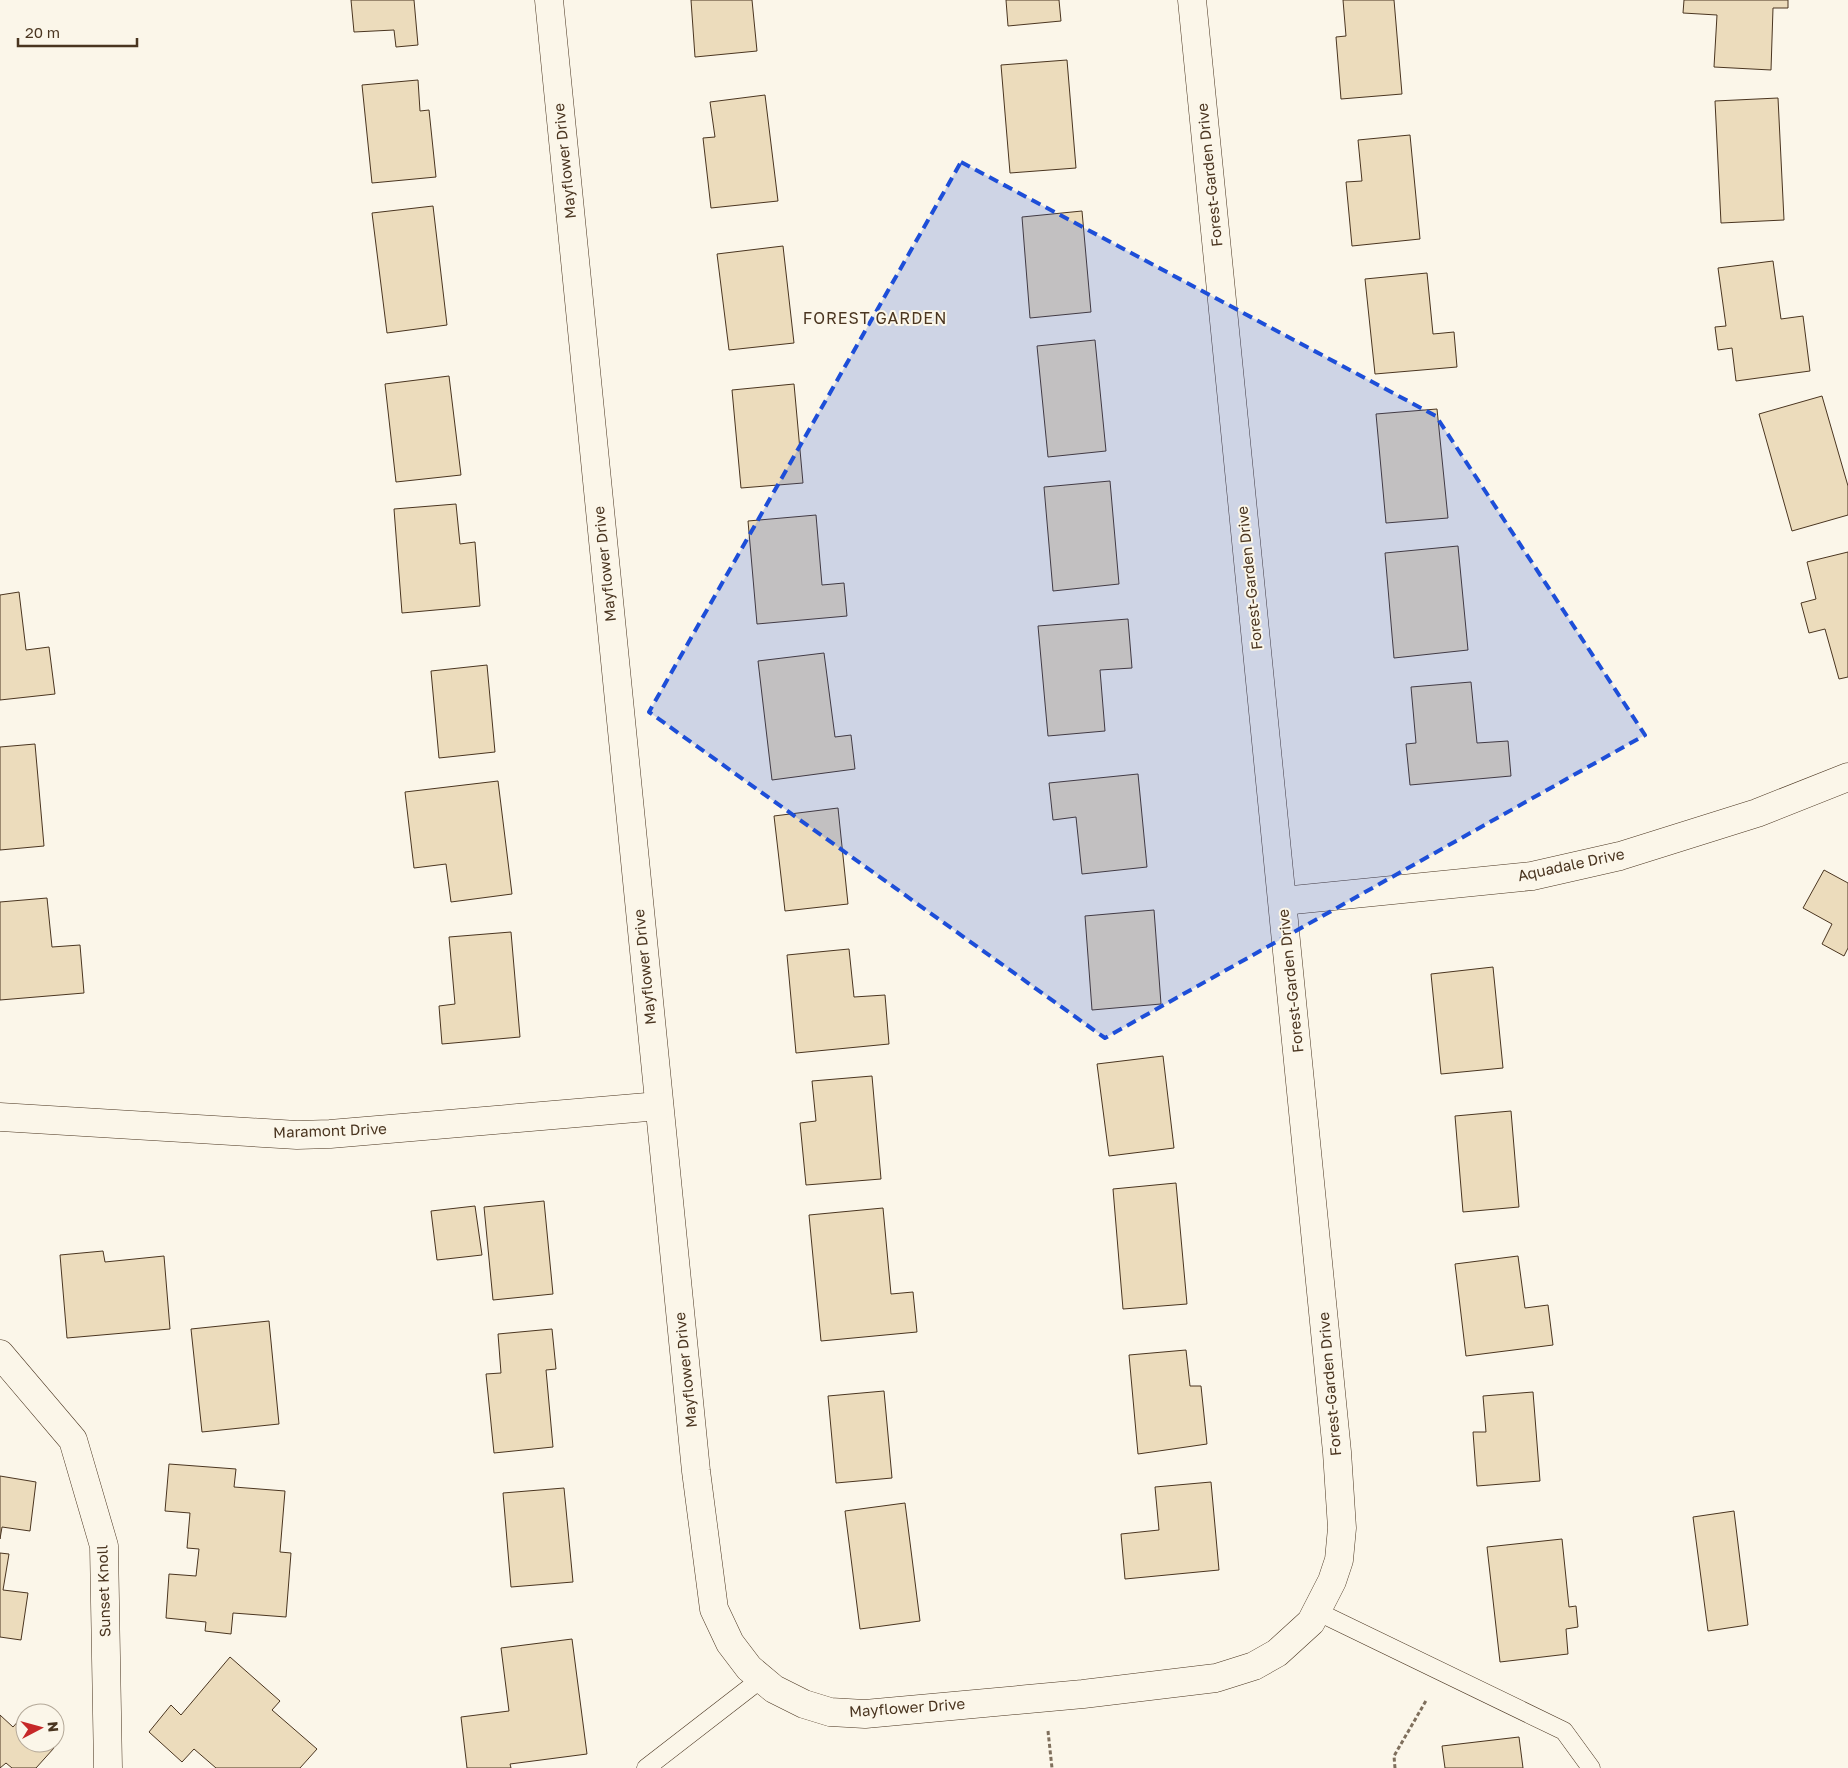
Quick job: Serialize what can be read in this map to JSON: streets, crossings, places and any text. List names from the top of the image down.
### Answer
{
  "streets": {
    "street": [
      "Mayflower Drive",
      "Forest-Garden Drive",
      "Aquadale Drive",
      "Maramont Drive",
      "Sunset Knoll"
    ]
  },
  "crossings": [
    ["Mayflower Drive", "Forest-Garden Drive"],
    ["Mayflower Drive", "Maramont Drive"],
    ["Forest-Garden Drive", "Aquadale Drive"]
  ],
  "districts": ["FOREST GARDEN"],
  "scale_bar": "20 m",
  "north": "right"
}
